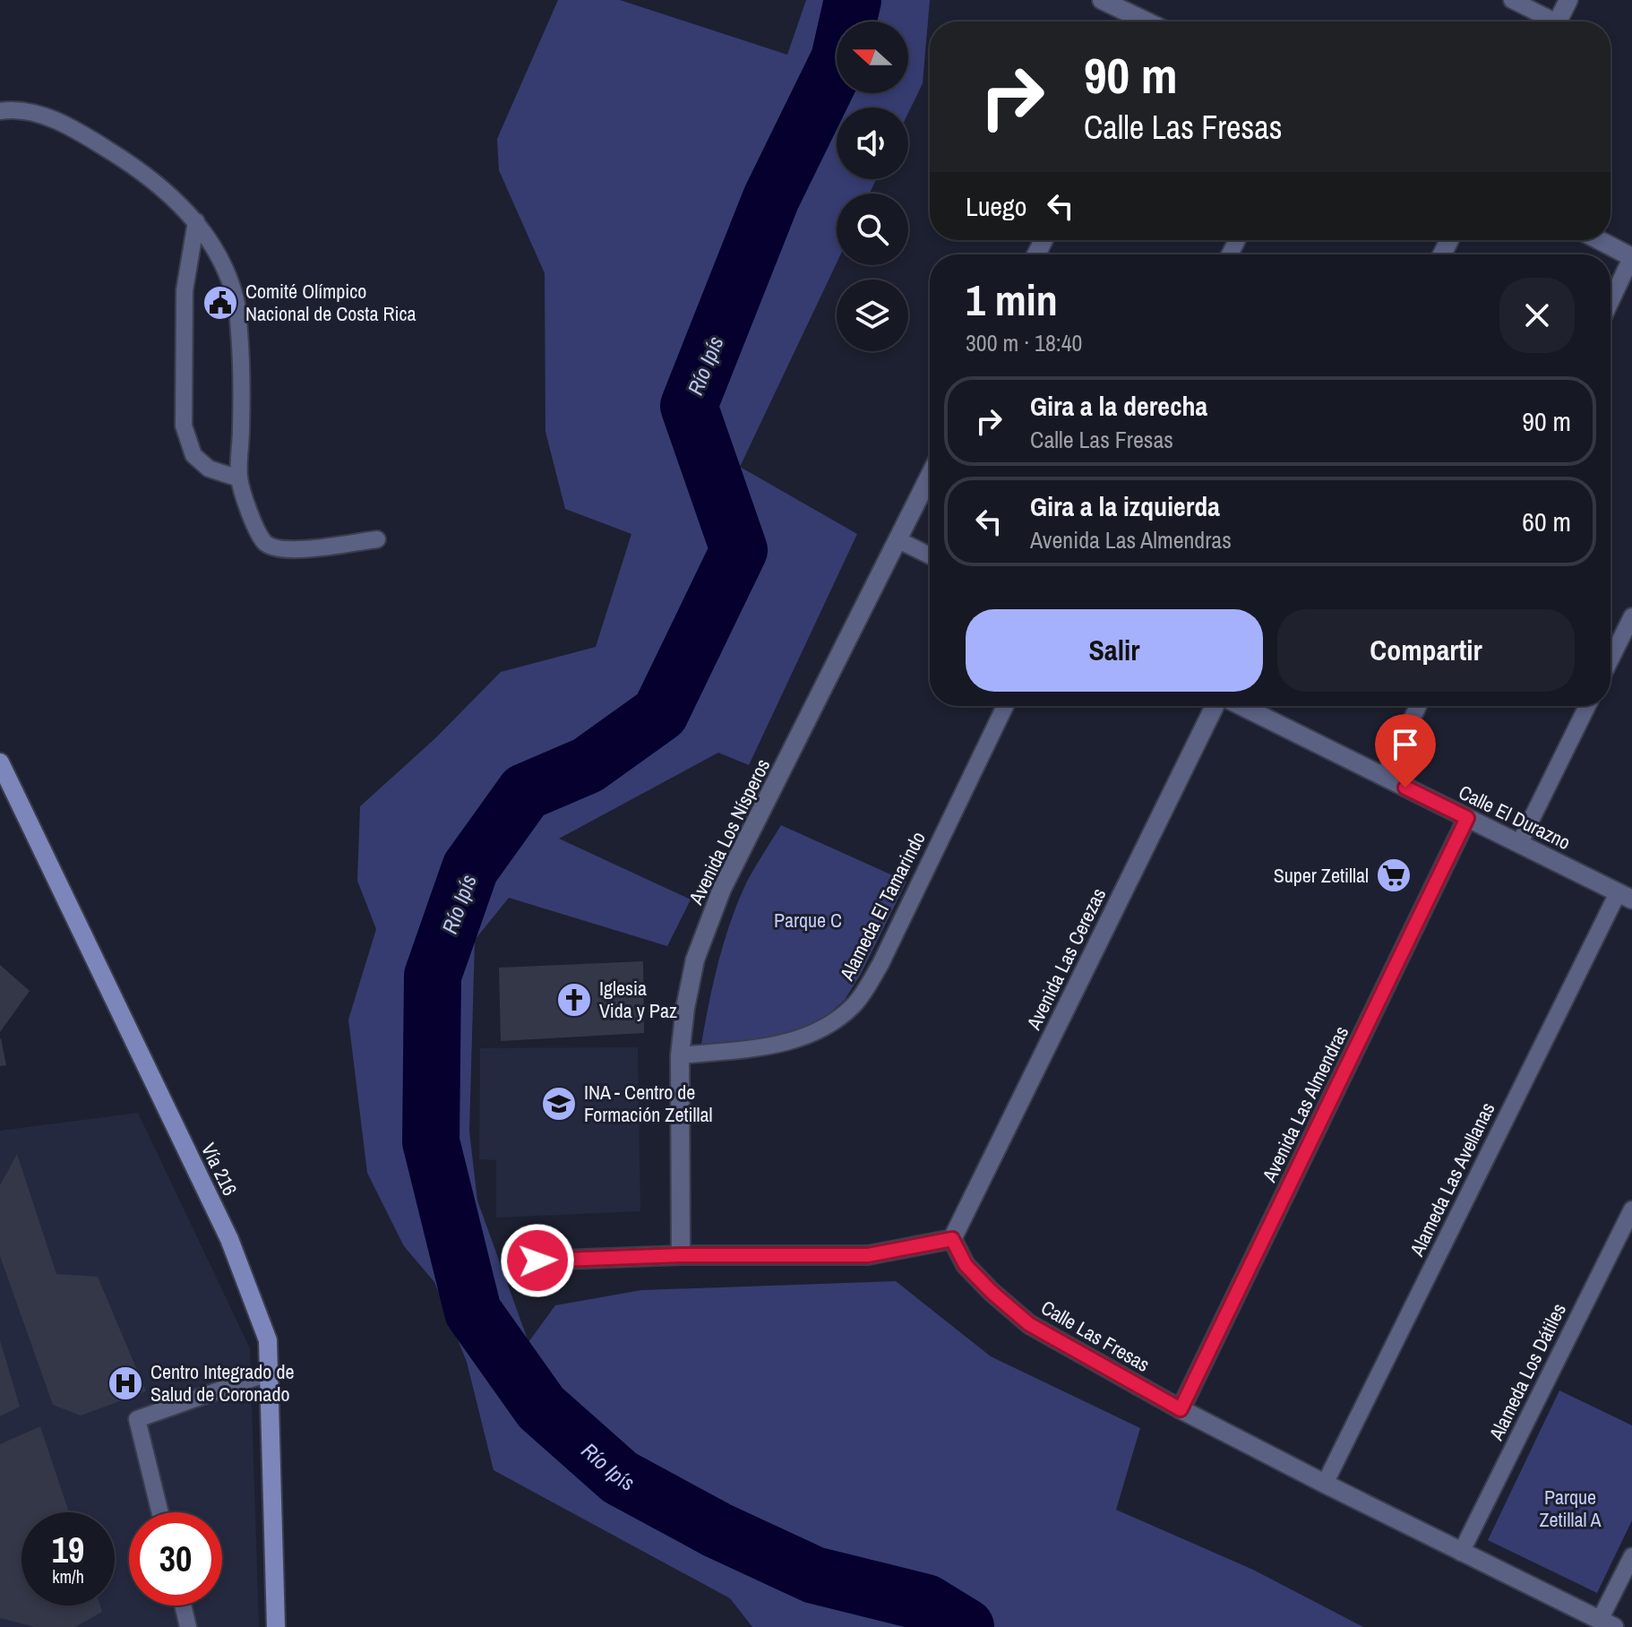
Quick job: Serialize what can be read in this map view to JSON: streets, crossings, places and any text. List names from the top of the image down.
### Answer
{
  "streets": {
    "main road": ["Vía 216"],
    "street": [
      "Calle El Durazno",
      "Avenida Los Nísperos",
      "Avenida Las Cerezas",
      "Avenida Las Almendras",
      "Calle Las Fresas"
    ],
    "lane": ["Alameda El Tamarindo", "Alameda Las Avellanas", "Alameda Los Dátiles"]
  },
  "crossings": [
    ["Calle El Durazno", "Avenida Las Almendras"],
    ["Calle El Durazno", "Alameda Las Avellanas"],
    ["Avenida Los Nísperos", "Alameda El Tamarindo"],
    ["Avenida Las Cerezas", "Calle Las Fresas"],
    ["Avenida Las Almendras", "Calle Las Fresas"],
    ["Alameda Las Avellanas", "Calle Las Fresas"],
    ["Calle Las Fresas", "Alameda Los Dátiles"]
  ],
  "water": ["Río Ipís"],
  "parks": ["Parque C", "Parque Zetillal A"],
  "places": {
    "public building": ["Comité Olímpico Nacional de Costa Rica"],
    "supermarket": ["Super Zetillal"],
    "church": ["Iglesia Vida y Paz"],
    "school or university": ["INA - Centro de Formación Zetillal"],
    "hospital": ["Centro Integrado de Salud de Coronado"]
  },
  "north": "left",
  "page": {
    "turn": ["90 m", "Calle Las Fresas"],
    "then": "Luego",
    "heading": ["1 min", "300 m · 18:40"],
    "list": [
      {
        "name": "Gira a la derecha",
        "note": "Calle Las Fresas",
        "value": "90 m"
      },
      {
        "name": "Gira a la izquierda",
        "note": "Avenida Las Almendras",
        "value": "60 m"
      }
    ],
    "buttons": ["Salir", "Compartir"],
    "speed": "19 km/h",
    "limit": "30"
  }
}
